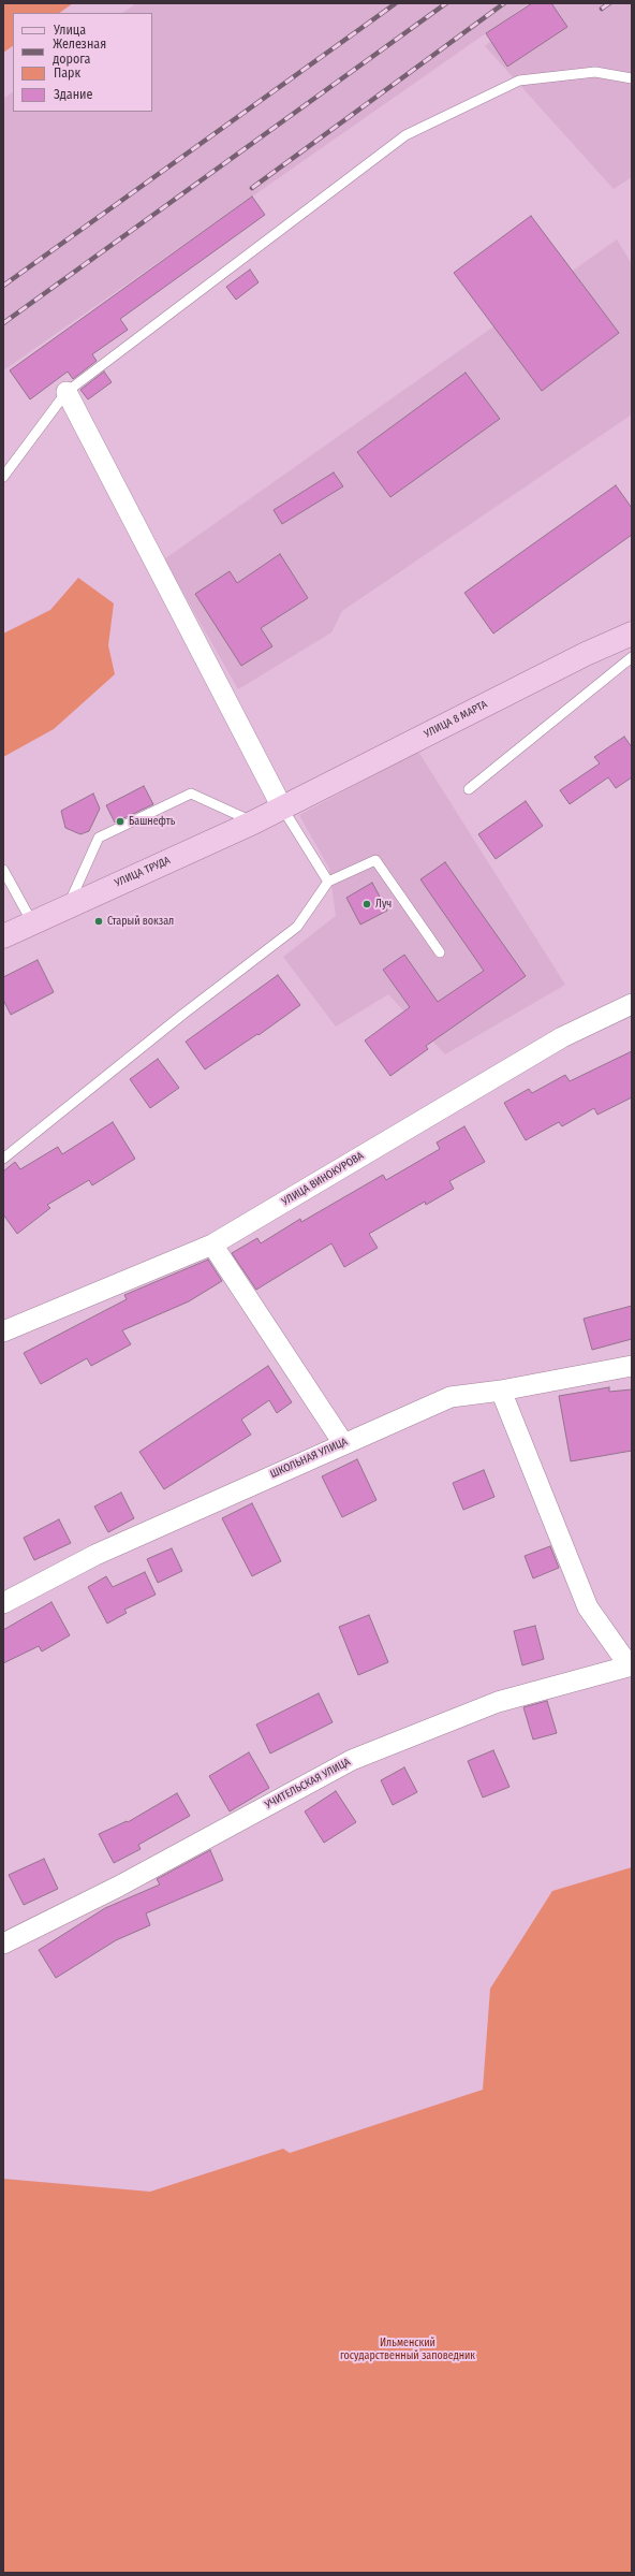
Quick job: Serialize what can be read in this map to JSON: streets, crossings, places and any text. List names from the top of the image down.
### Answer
{
  "streets": {
    "main road": ["УЛИЦА 8 МАРТА", "УЛИЦА ТРУДА"],
    "street": ["УЛИЦА ВИНОКУРОВА", "ШКОЛЬНАЯ УЛИЦА", "УЧИТЕЛЬСКАЯ УЛИЦА"]
  },
  "crossings": [
    ["УЛИЦА 8 МАРТА", "УЛИЦА ТРУДА"]
  ],
  "parks": ["Ильменский государственный заповедник"],
  "places": ["Башнефть", "Луч", "Старый вокзал"],
  "legend": [
    "Улица",
    "Железная дорога",
    "Парк",
    "Здание"
  ]
}
